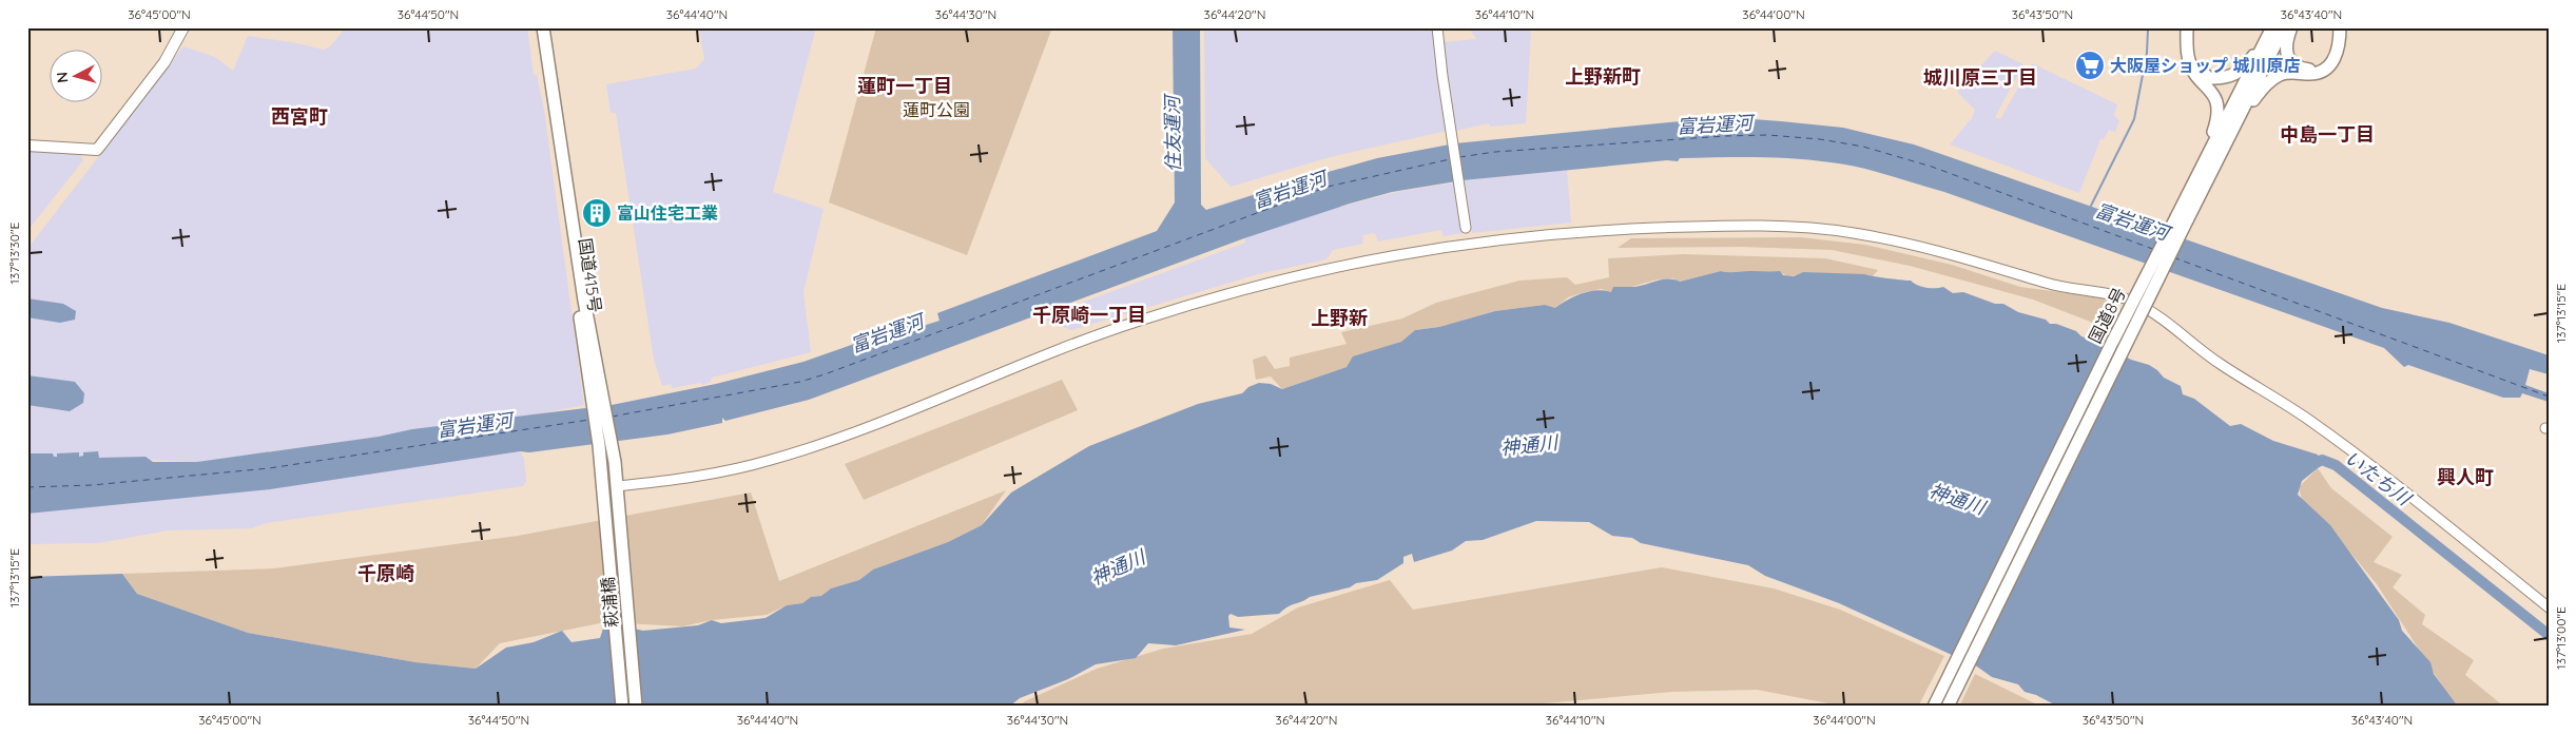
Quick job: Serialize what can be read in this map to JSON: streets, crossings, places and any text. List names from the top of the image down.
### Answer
{
  "streets": {
    "highway": ["国道415号", "国道8号", "萩浦橋"]
  },
  "crossings": [
    ["国道415号", "萩浦橋"]
  ],
  "districts": [
    "上野新町",
    "城川原三丁目",
    "蓮町一丁目",
    "西宮町",
    "中島一丁目",
    "千原崎一丁目",
    "上野新",
    "興人町",
    "千原崎"
  ],
  "water": [
    "富岩運河",
    "住友運河",
    "神通川",
    "いたち川"
  ],
  "parks": ["蓮町公園"],
  "places": {
    "supermarket": ["大阪屋ショップ 城川原店"],
    "building": ["富山住宅工業"]
  },
  "north": "left",
  "coordinates": [
    "36°45'00\"N",
    "36°44'50\"N",
    "36°44'40\"N",
    "36°44'30\"N",
    "36°44'20\"N",
    "36°44'10\"N",
    "36°44'00\"N",
    "36°43'50\"N",
    "36°43'40\"N",
    "137°13'30\"E",
    "137°13'15\"E",
    "137°13'00\"E"
  ]
}
